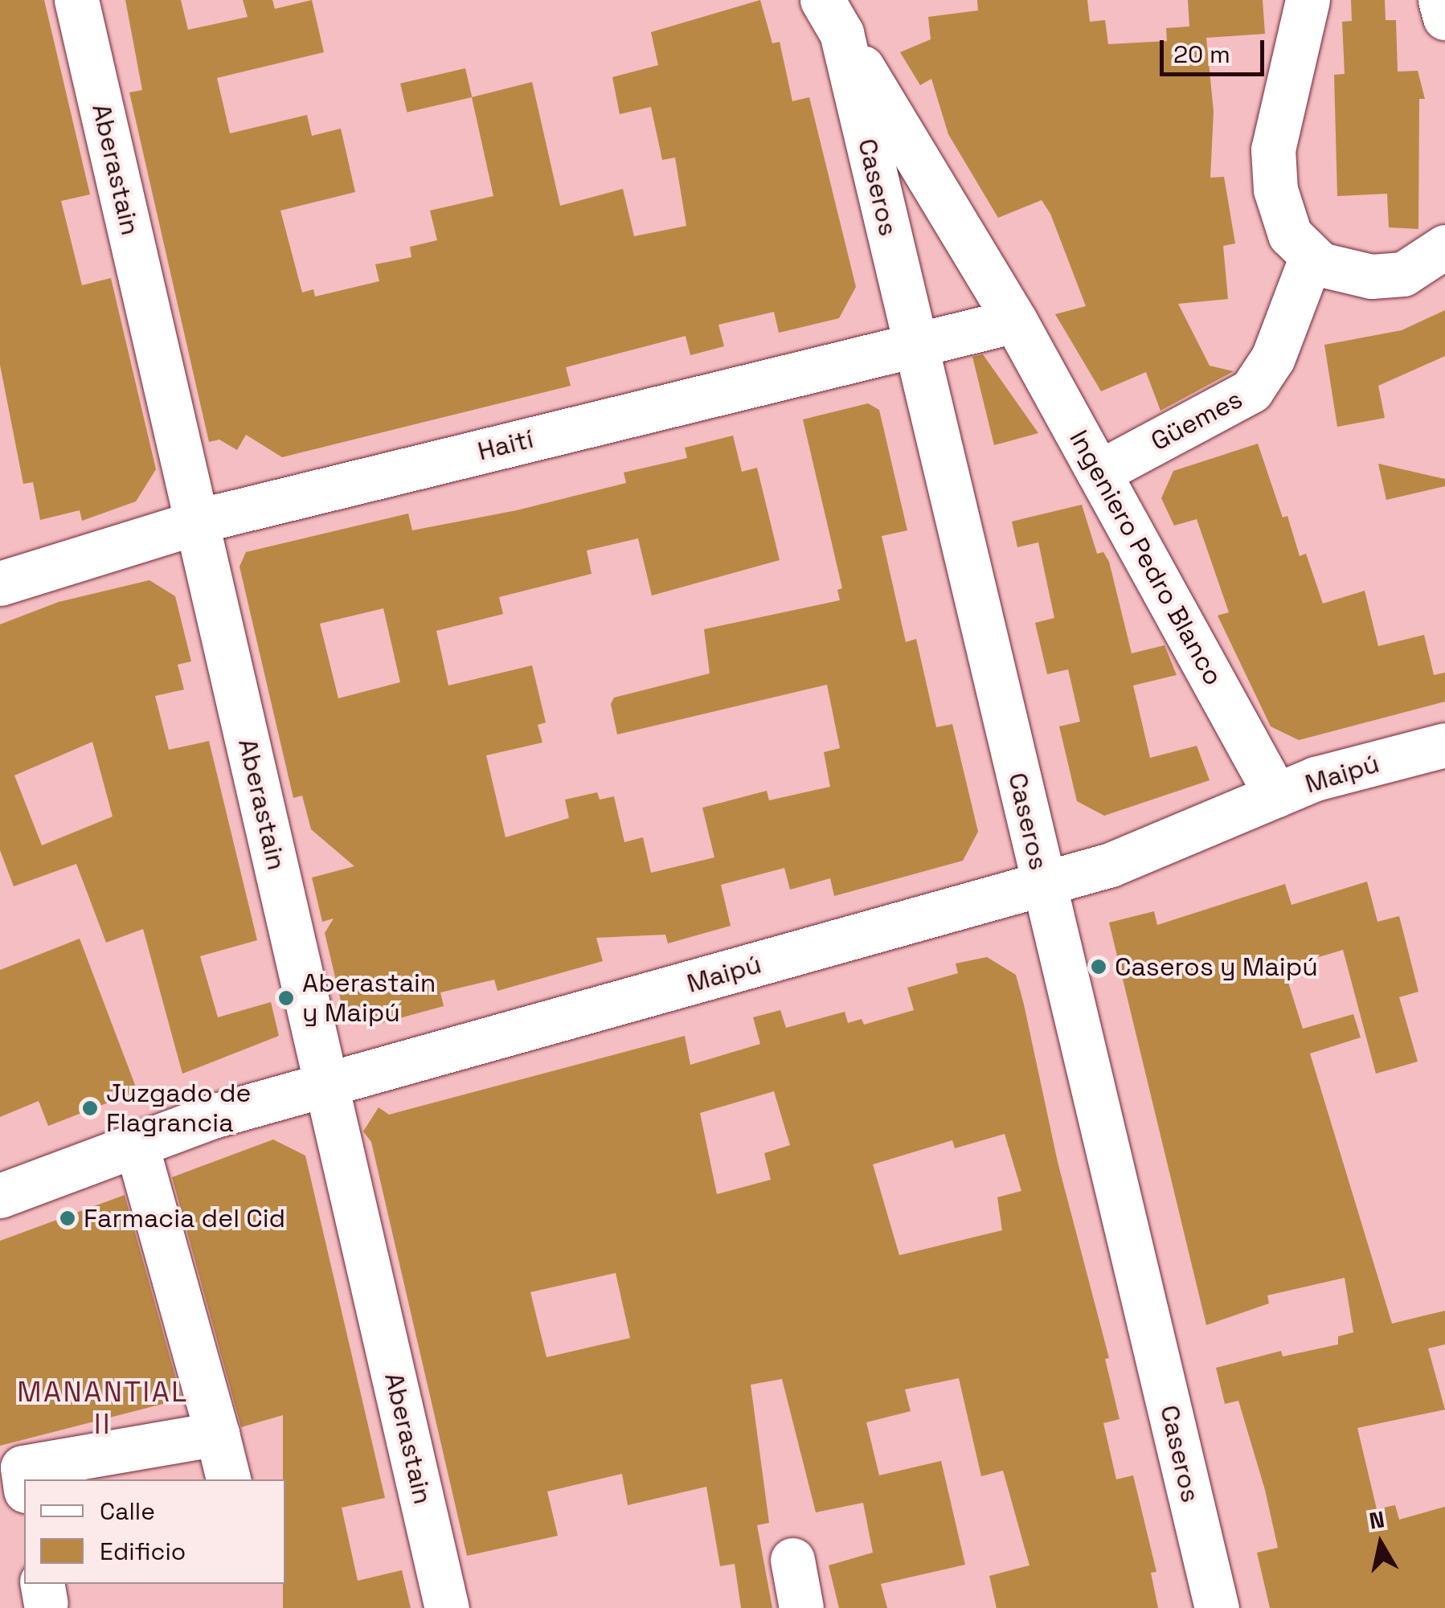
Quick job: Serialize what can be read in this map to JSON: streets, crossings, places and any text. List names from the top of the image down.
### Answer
{
  "streets": {
    "street": [
      "Aberastain",
      "Caseros",
      "Güemes",
      "Haití",
      "Ingeniero Pedro Blanco",
      "Maipú"
    ]
  },
  "crossings": [
    ["Aberastain", "Haití"],
    ["Aberastain", "Maipú"],
    ["Caseros", "Haití"],
    ["Caseros", "Ingeniero Pedro Blanco"],
    ["Caseros", "Maipú"],
    ["Güemes", "Ingeniero Pedro Blanco"],
    ["Haití", "Ingeniero Pedro Blanco"],
    ["Ingeniero Pedro Blanco", "Maipú"]
  ],
  "districts": ["MANANTIAL II"],
  "places": [
    "Caseros y Maipú",
    "Aberastain y Maipú",
    "Juzgado de Flagrancia",
    "Farmacia del Cid"
  ],
  "legend": ["Calle", "Edificio"],
  "scale_bar": "20 m",
  "north": "top"
}
